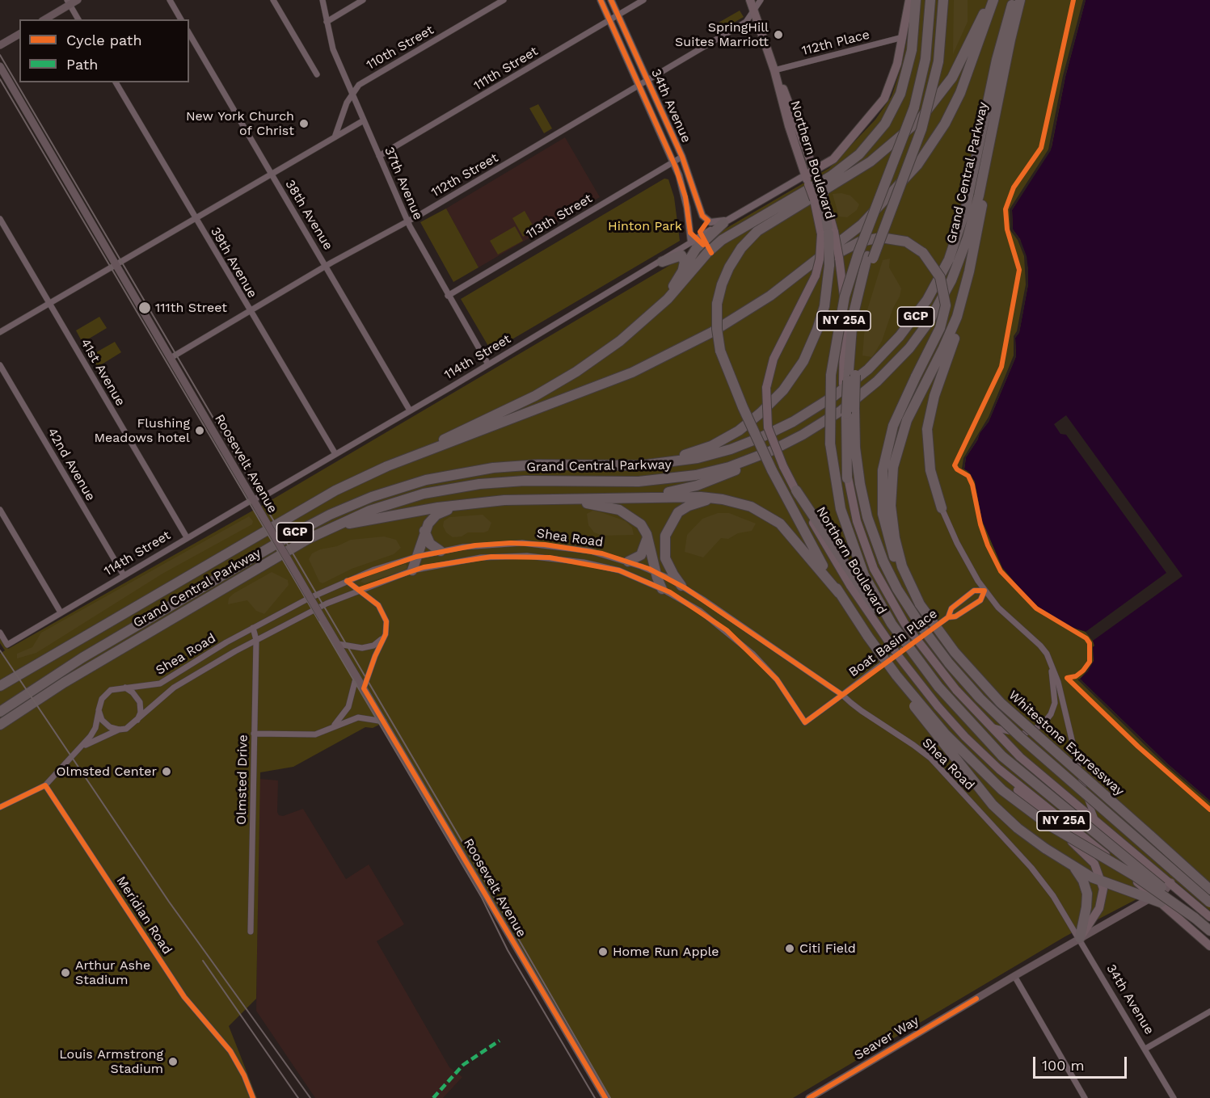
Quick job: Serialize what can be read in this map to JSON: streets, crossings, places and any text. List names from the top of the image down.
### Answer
{
  "streets": {
    "highway": ["Grand Central Parkway", "GCP", "Whitestone Expressway"],
    "main road": [
      "Northern Boulevard",
      "NY 25A",
      "114th Street",
      "Roosevelt Avenue",
      "Seaver Way"
    ],
    "street": [
      "112th Place",
      "110th Street",
      "111th Street",
      "34th Avenue",
      "112th Street",
      "37th Avenue",
      "38th Avenue",
      "113th Street",
      "39th Avenue",
      "41st Avenue",
      "42nd Avenue",
      "Shea Road",
      "Boat Basin Place",
      "Olmsted Drive",
      "Meridian Road"
    ]
  },
  "crossings": [
    ["112th Place", "Northern Boulevard"],
    ["112th Place", "114th Street"],
    ["110th Street", "37th Avenue"],
    ["111th Street", "34th Avenue"],
    ["111th Street", "37th Avenue"],
    ["34th Avenue", "112th Street"],
    ["34th Avenue", "113th Street"],
    ["34th Avenue", "114th Street"],
    ["34th Avenue", "Shea Road"],
    ["34th Avenue", "Seaver Way"],
    ["Northern Boulevard", "112th Street"],
    ["Northern Boulevard", "114th Street"],
    ["Northern Boulevard", "Seaver Way"],
    ["112th Street", "37th Avenue"],
    ["112th Street", "38th Avenue"],
    ["112th Street", "39th Avenue"],
    ["112th Street", "Roosevelt Avenue"],
    ["37th Avenue", "113th Street"],
    ["37th Avenue", "114th Street"],
    ["38th Avenue", "114th Street"],
    ["39th Avenue", "114th Street"],
    ["114th Street", "41st Avenue"],
    ["114th Street", "Roosevelt Avenue"],
    ["114th Street", "42nd Avenue"],
    ["Shea Road", "Boat Basin Place"],
    ["Shea Road", "Olmsted Drive"],
    ["Shea Road", "Seaver Way"]
  ],
  "parks": ["Hinton Park"],
  "places": [
    "SpringHill Suites Marriott",
    "New York Church of Christ",
    "111th Street",
    "Flushing Meadows hotel",
    "Olmsted Center",
    "Citi Field",
    "Home Run Apple",
    "Arthur Ashe Stadium",
    "Louis Armstrong Stadium"
  ],
  "legend": ["Cycle path", "Path"],
  "scale_bar": "100 m"
}
